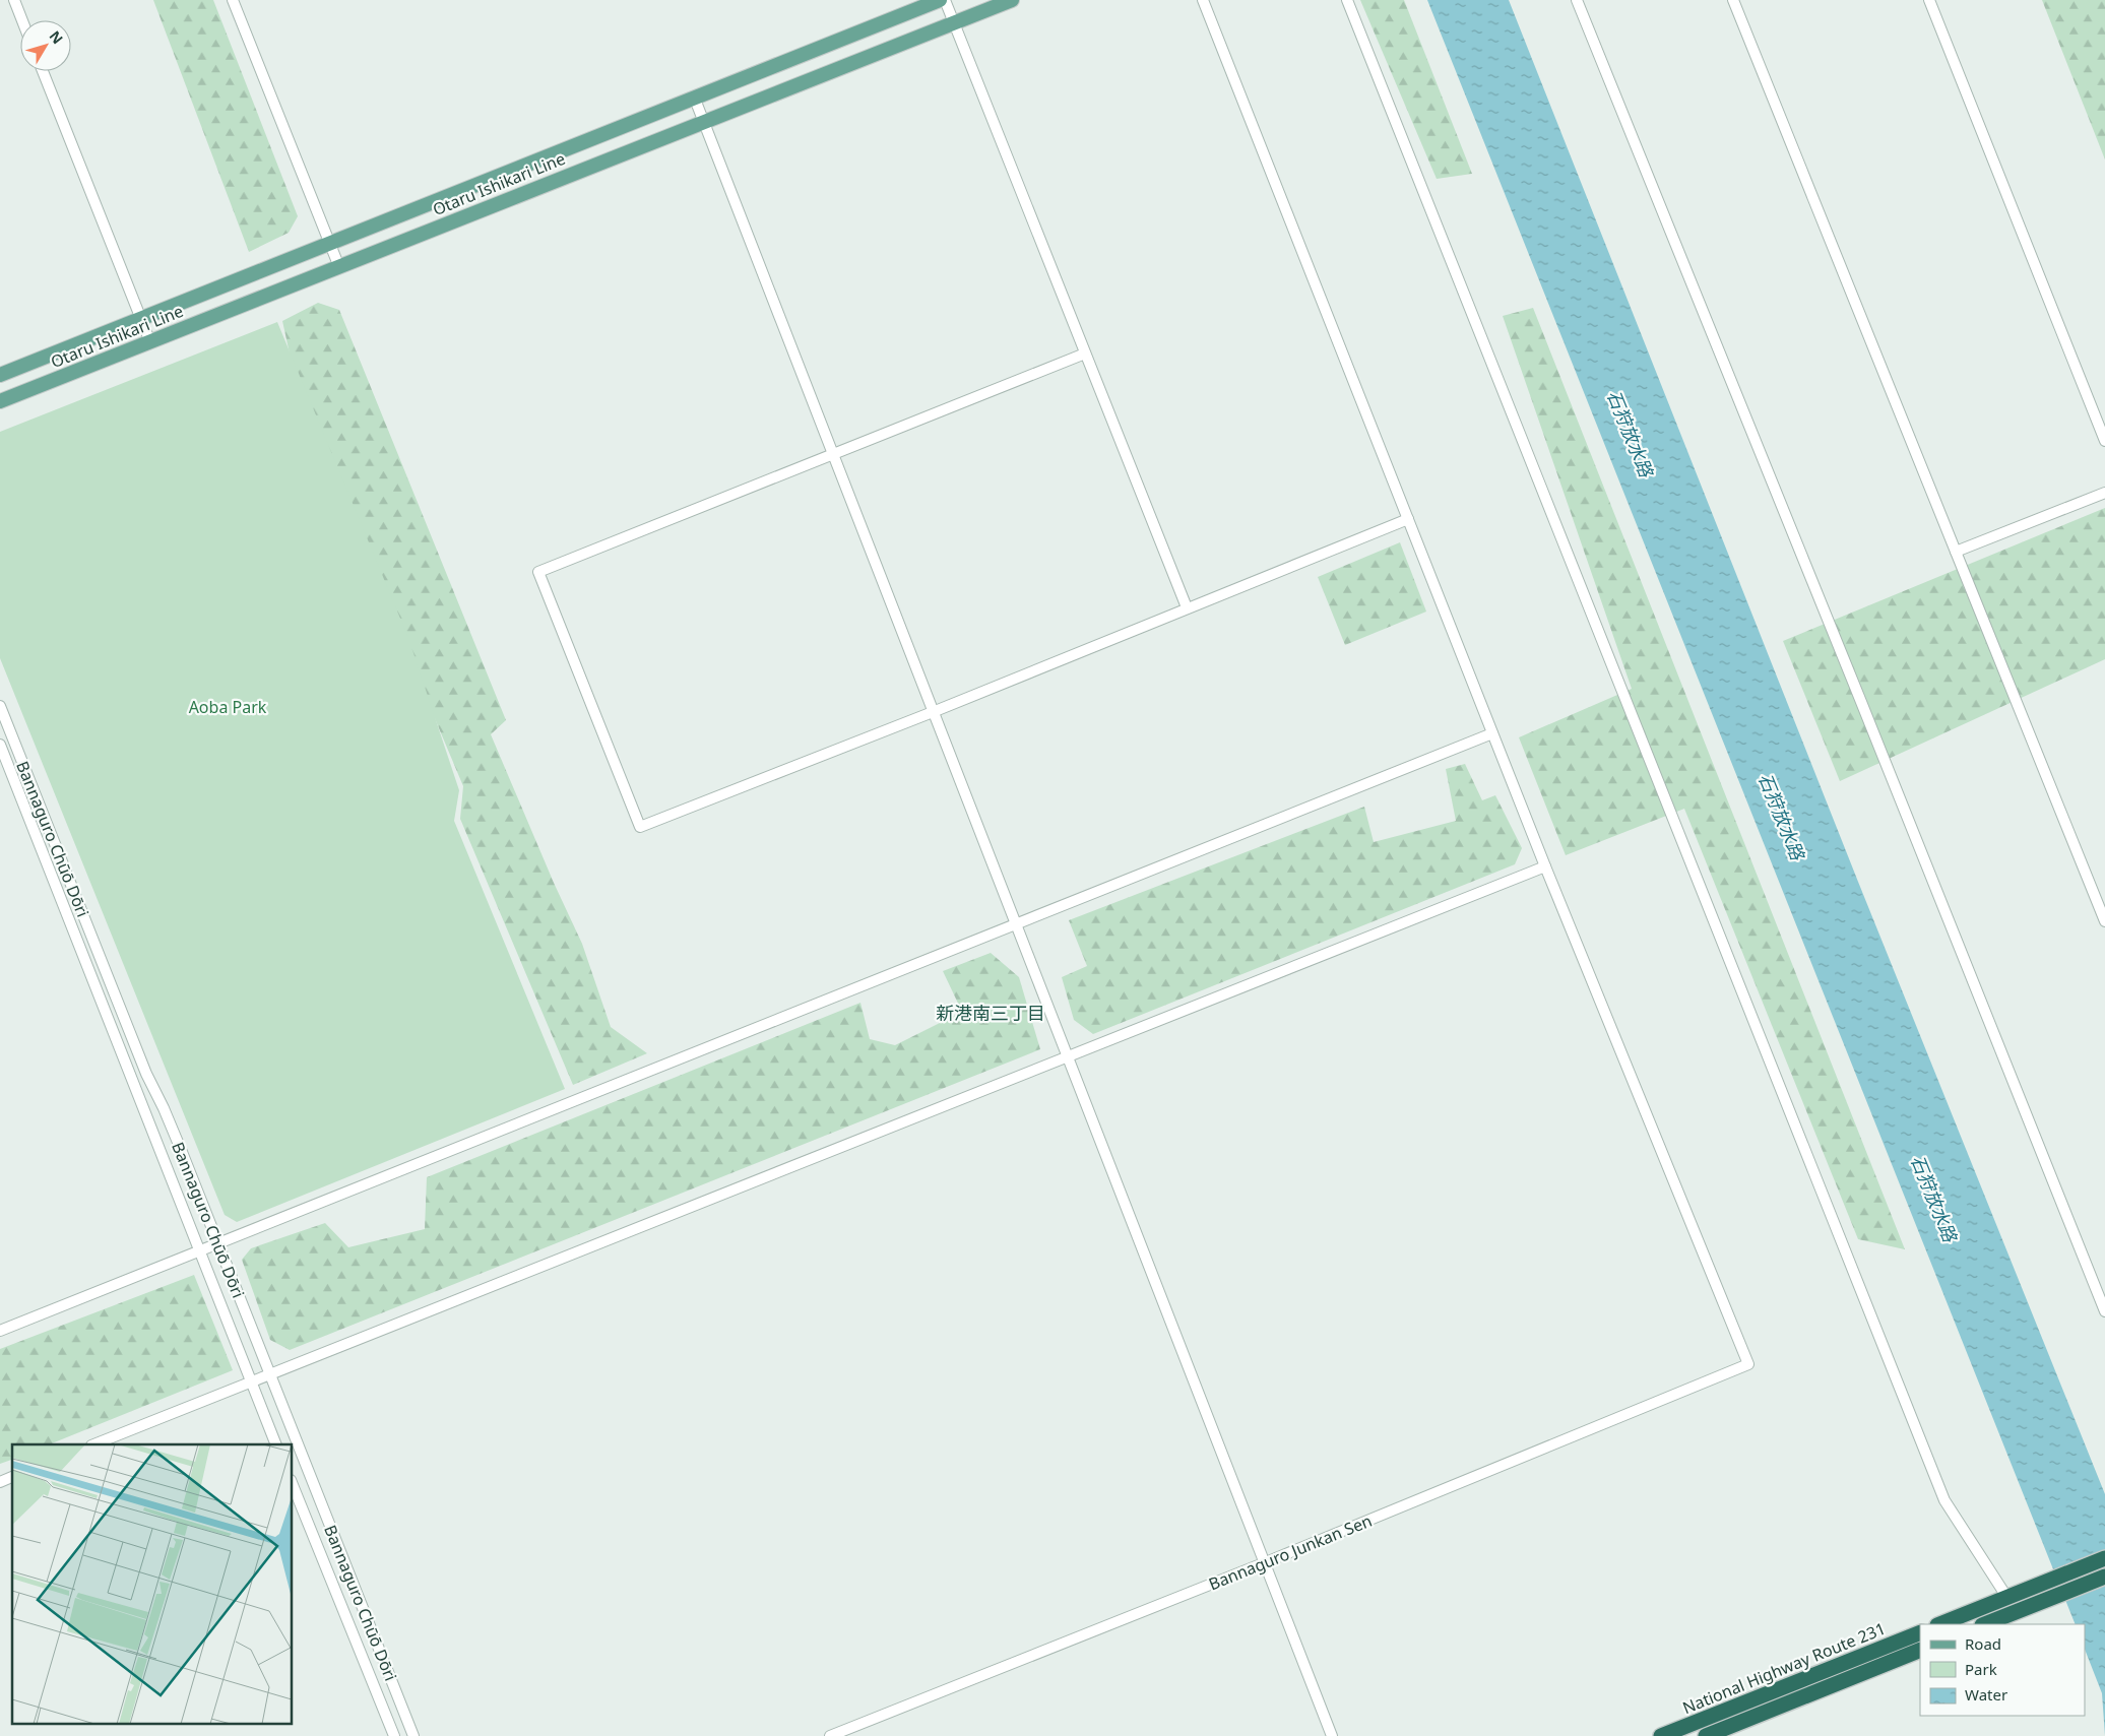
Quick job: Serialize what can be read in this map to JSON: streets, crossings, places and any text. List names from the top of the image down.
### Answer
{
  "streets": {
    "highway": ["National Highway Route 231"],
    "main road": ["Otaru Ishikari Line"],
    "street": ["Bannaguro Chūō Dōri", "Bannaguro Junkan Sen"]
  },
  "districts": ["新港南三丁目"],
  "water": ["石狩放水路"],
  "parks": ["Aoba Park"],
  "legend": ["Road", "Park", "Water"],
  "north": "top right"
}
